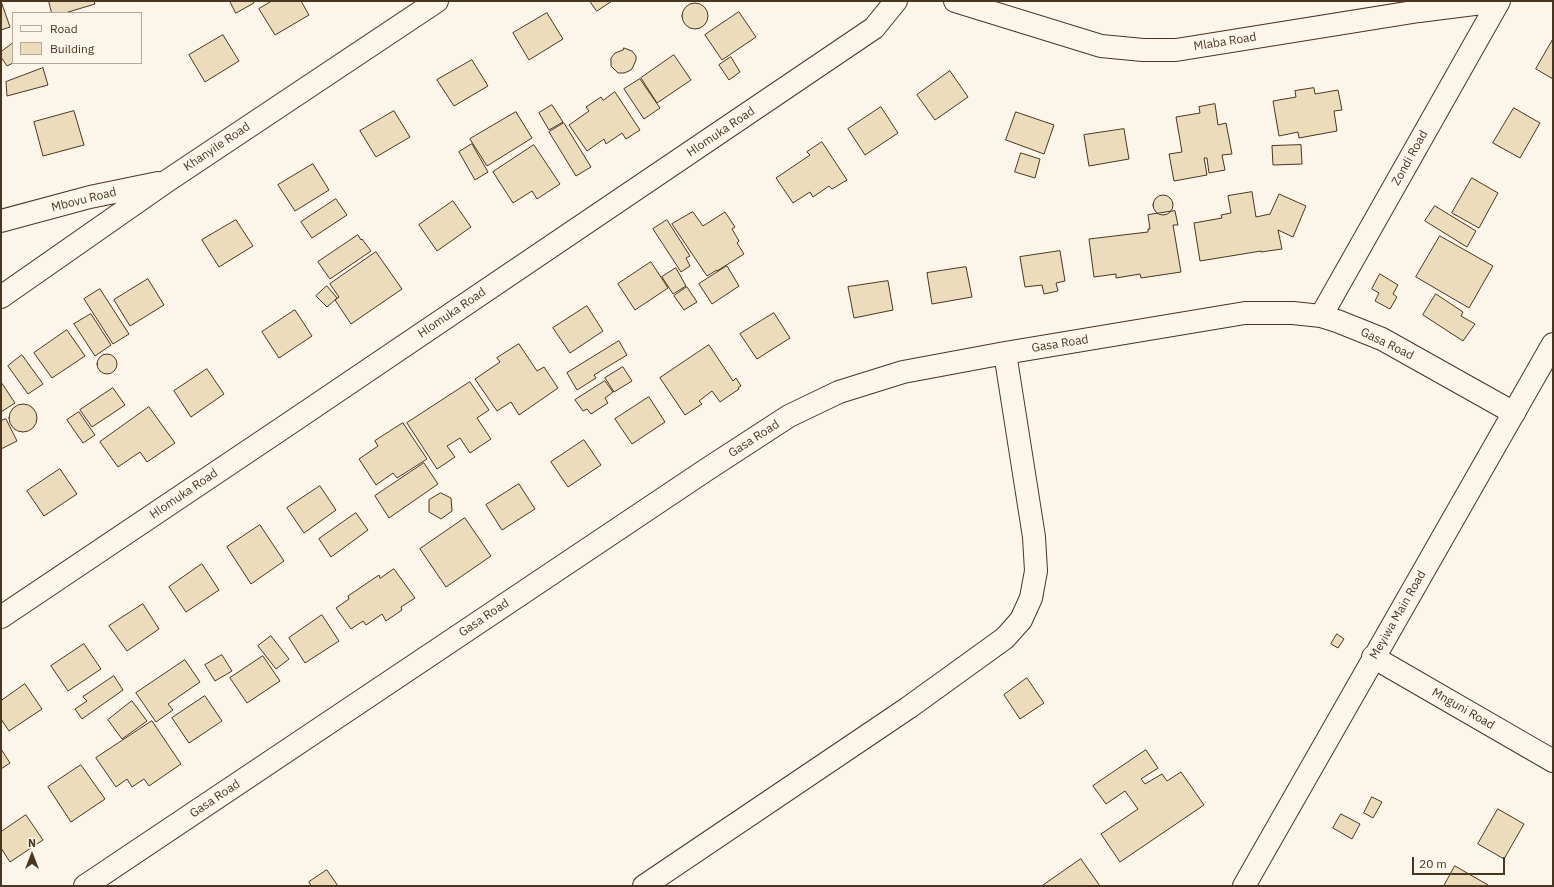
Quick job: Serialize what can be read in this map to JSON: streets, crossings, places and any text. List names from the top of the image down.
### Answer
{
  "streets": {
    "street": [
      "Mlaba Road",
      "Hlomuka Road",
      "Khanyile Road",
      "Zondi Road",
      "Mbovu Road",
      "Gasa Road",
      "Meyiwa Main Road",
      "Mnguni Road"
    ]
  },
  "crossings": [
    ["Mlaba Road", "Zondi Road"],
    ["Khanyile Road", "Mbovu Road"],
    ["Zondi Road", "Gasa Road"],
    ["Gasa Road", "Meyiwa Main Road"],
    ["Meyiwa Main Road", "Mnguni Road"]
  ],
  "legend": ["Road", "Building"],
  "scale_bar": "20 m",
  "north": "top"
}
